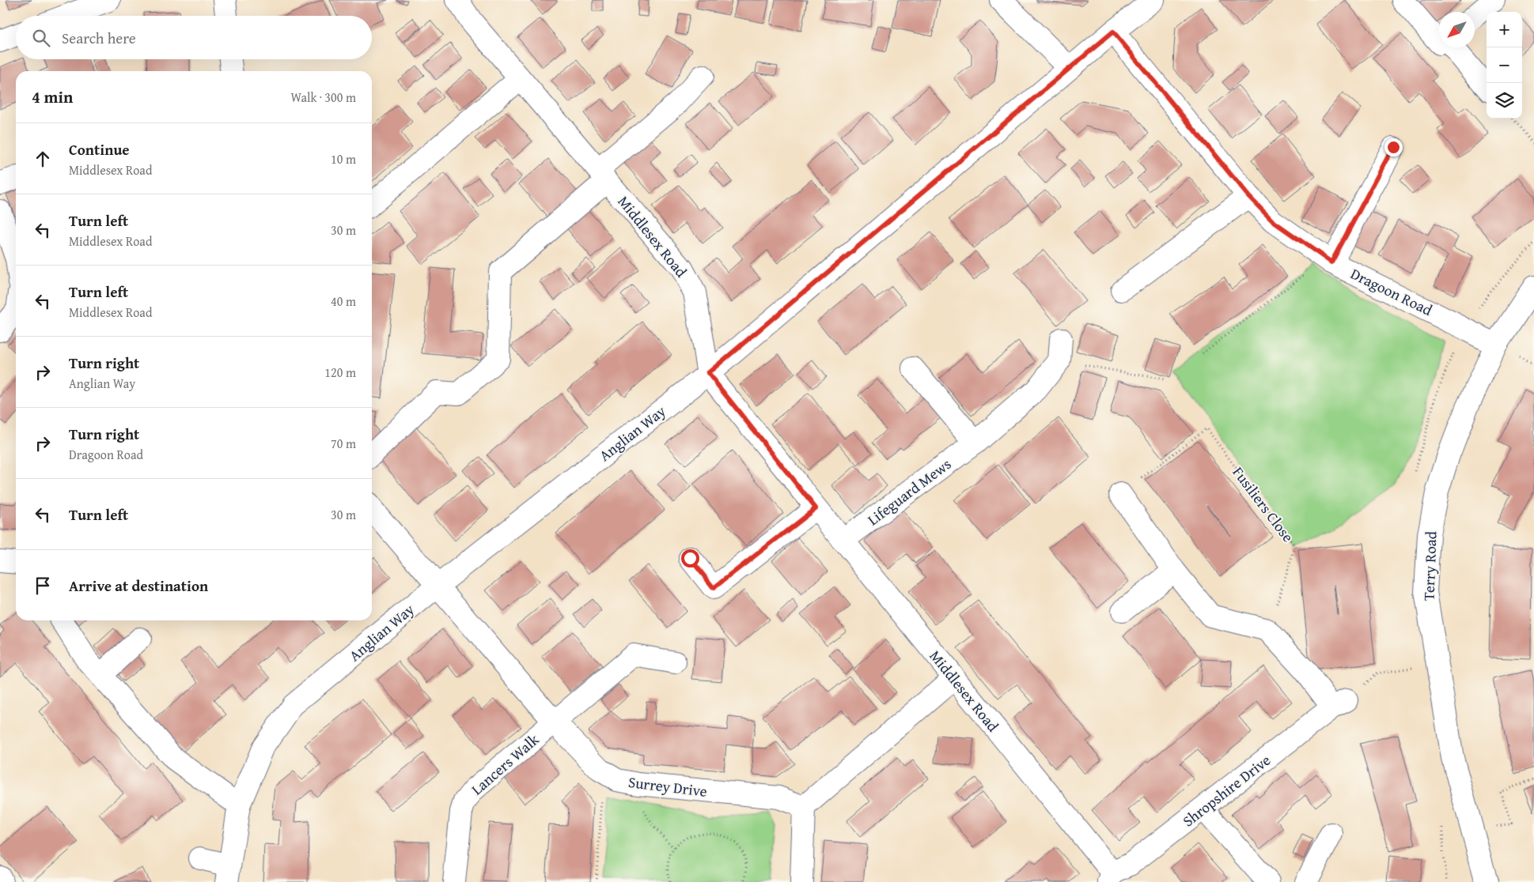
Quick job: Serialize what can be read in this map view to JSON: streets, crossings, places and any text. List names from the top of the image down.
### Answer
{
  "streets": {
    "street": [
      "Middlesex Road",
      "Dragoon Road",
      "Anglian Way",
      "Lifeguard Mews",
      "Terry Road",
      "Lancers Walk",
      "Surrey Drive",
      "Shropshire Drive"
    ],
    "path": ["Fusiliers Close"]
  },
  "crossings": [
    ["Middlesex Road", "Anglian Way"],
    ["Middlesex Road", "Lifeguard Mews"],
    ["Middlesex Road", "Shropshire Drive"],
    ["Dragoon Road", "Anglian Way"],
    ["Dragoon Road", "Terry Road"],
    ["Anglian Way", "Surrey Drive"],
    ["Lancers Walk", "Surrey Drive"]
  ],
  "north": "bottom left",
  "page": {
    "map_buttons": ["+", "−"],
    "search": "Search here",
    "heading": ["4 min", "Walk · 300 m"],
    "list": [
      ["Continue", "Middlesex Road", "10 m"],
      ["Turn left", "Middlesex Road", "30 m"],
      ["Turn left", "Middlesex Road", "40 m"],
      ["Turn right", "Anglian Way", "120 m"],
      ["Turn right", "Dragoon Road", "70 m"],
      ["Turn left", "30 m"],
      "Arrive at destination"
    ]
  }
}
